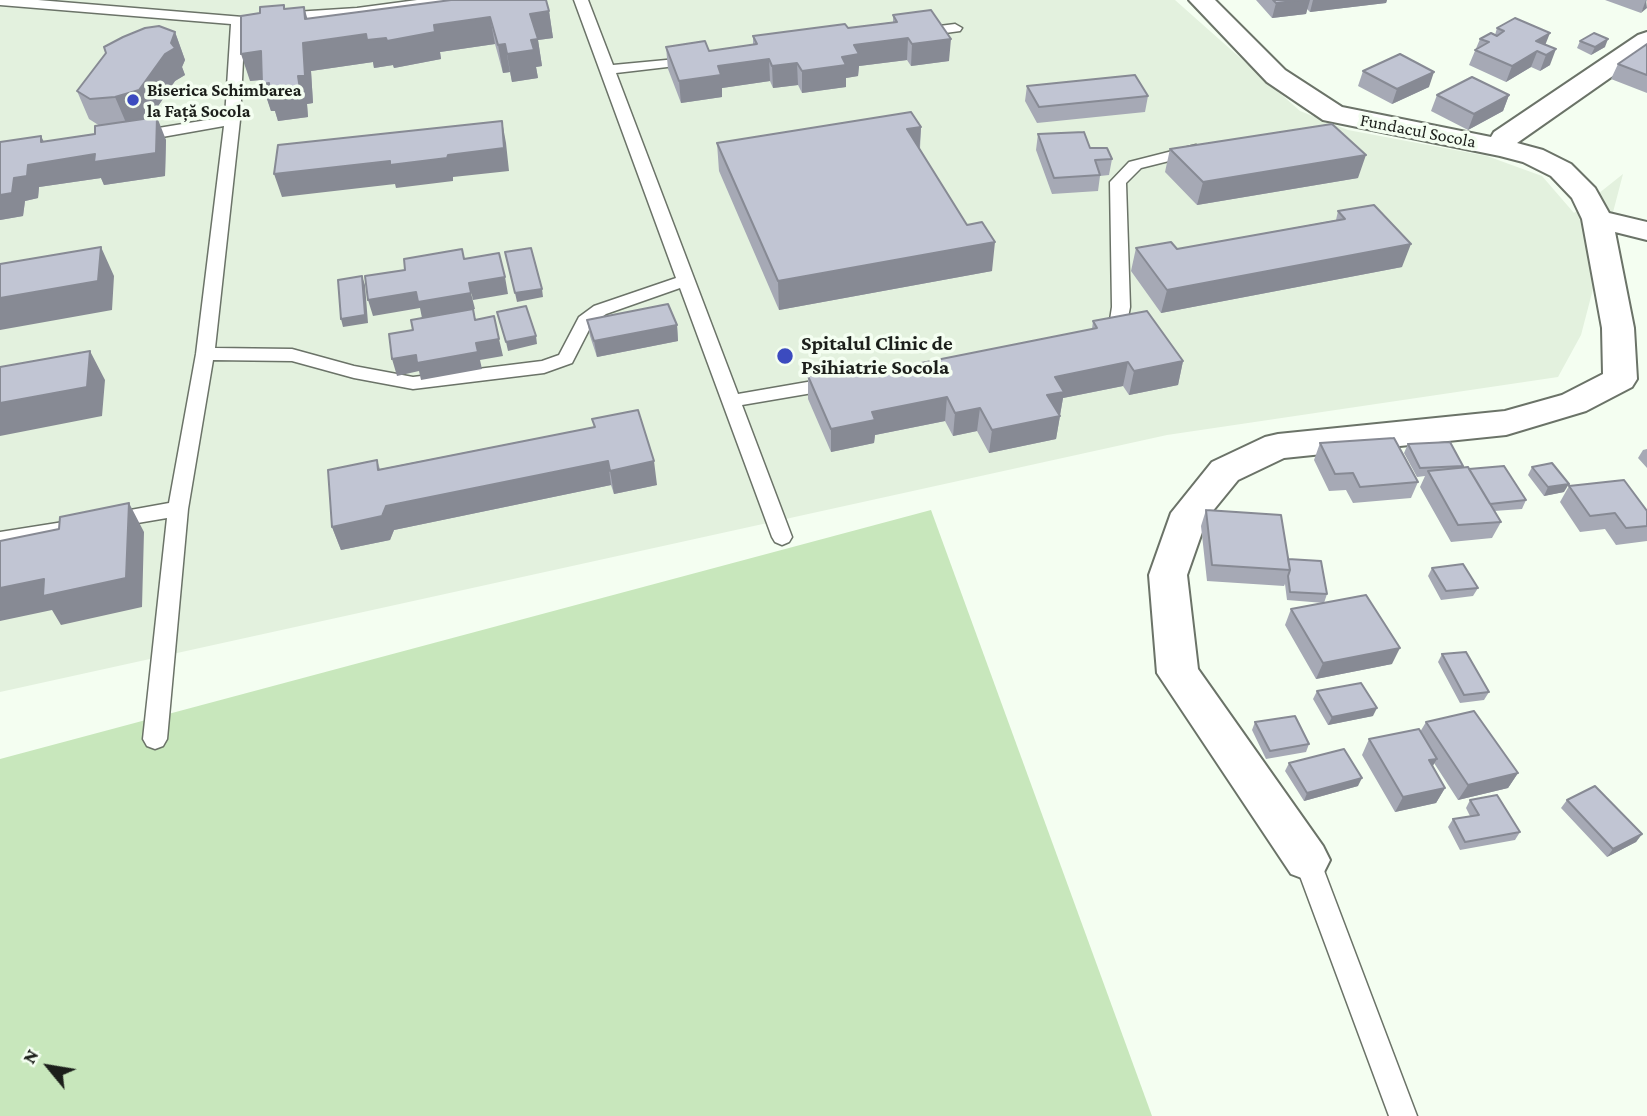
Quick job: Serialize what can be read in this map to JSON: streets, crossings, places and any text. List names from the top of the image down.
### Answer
{
  "streets": {
    "street": ["Fundacul Socola"]
  },
  "places": ["Biserica Schimbarea la Față Socola", "Spitalul Clinic de Psihiatrie Socola"],
  "north": "top left"
}
